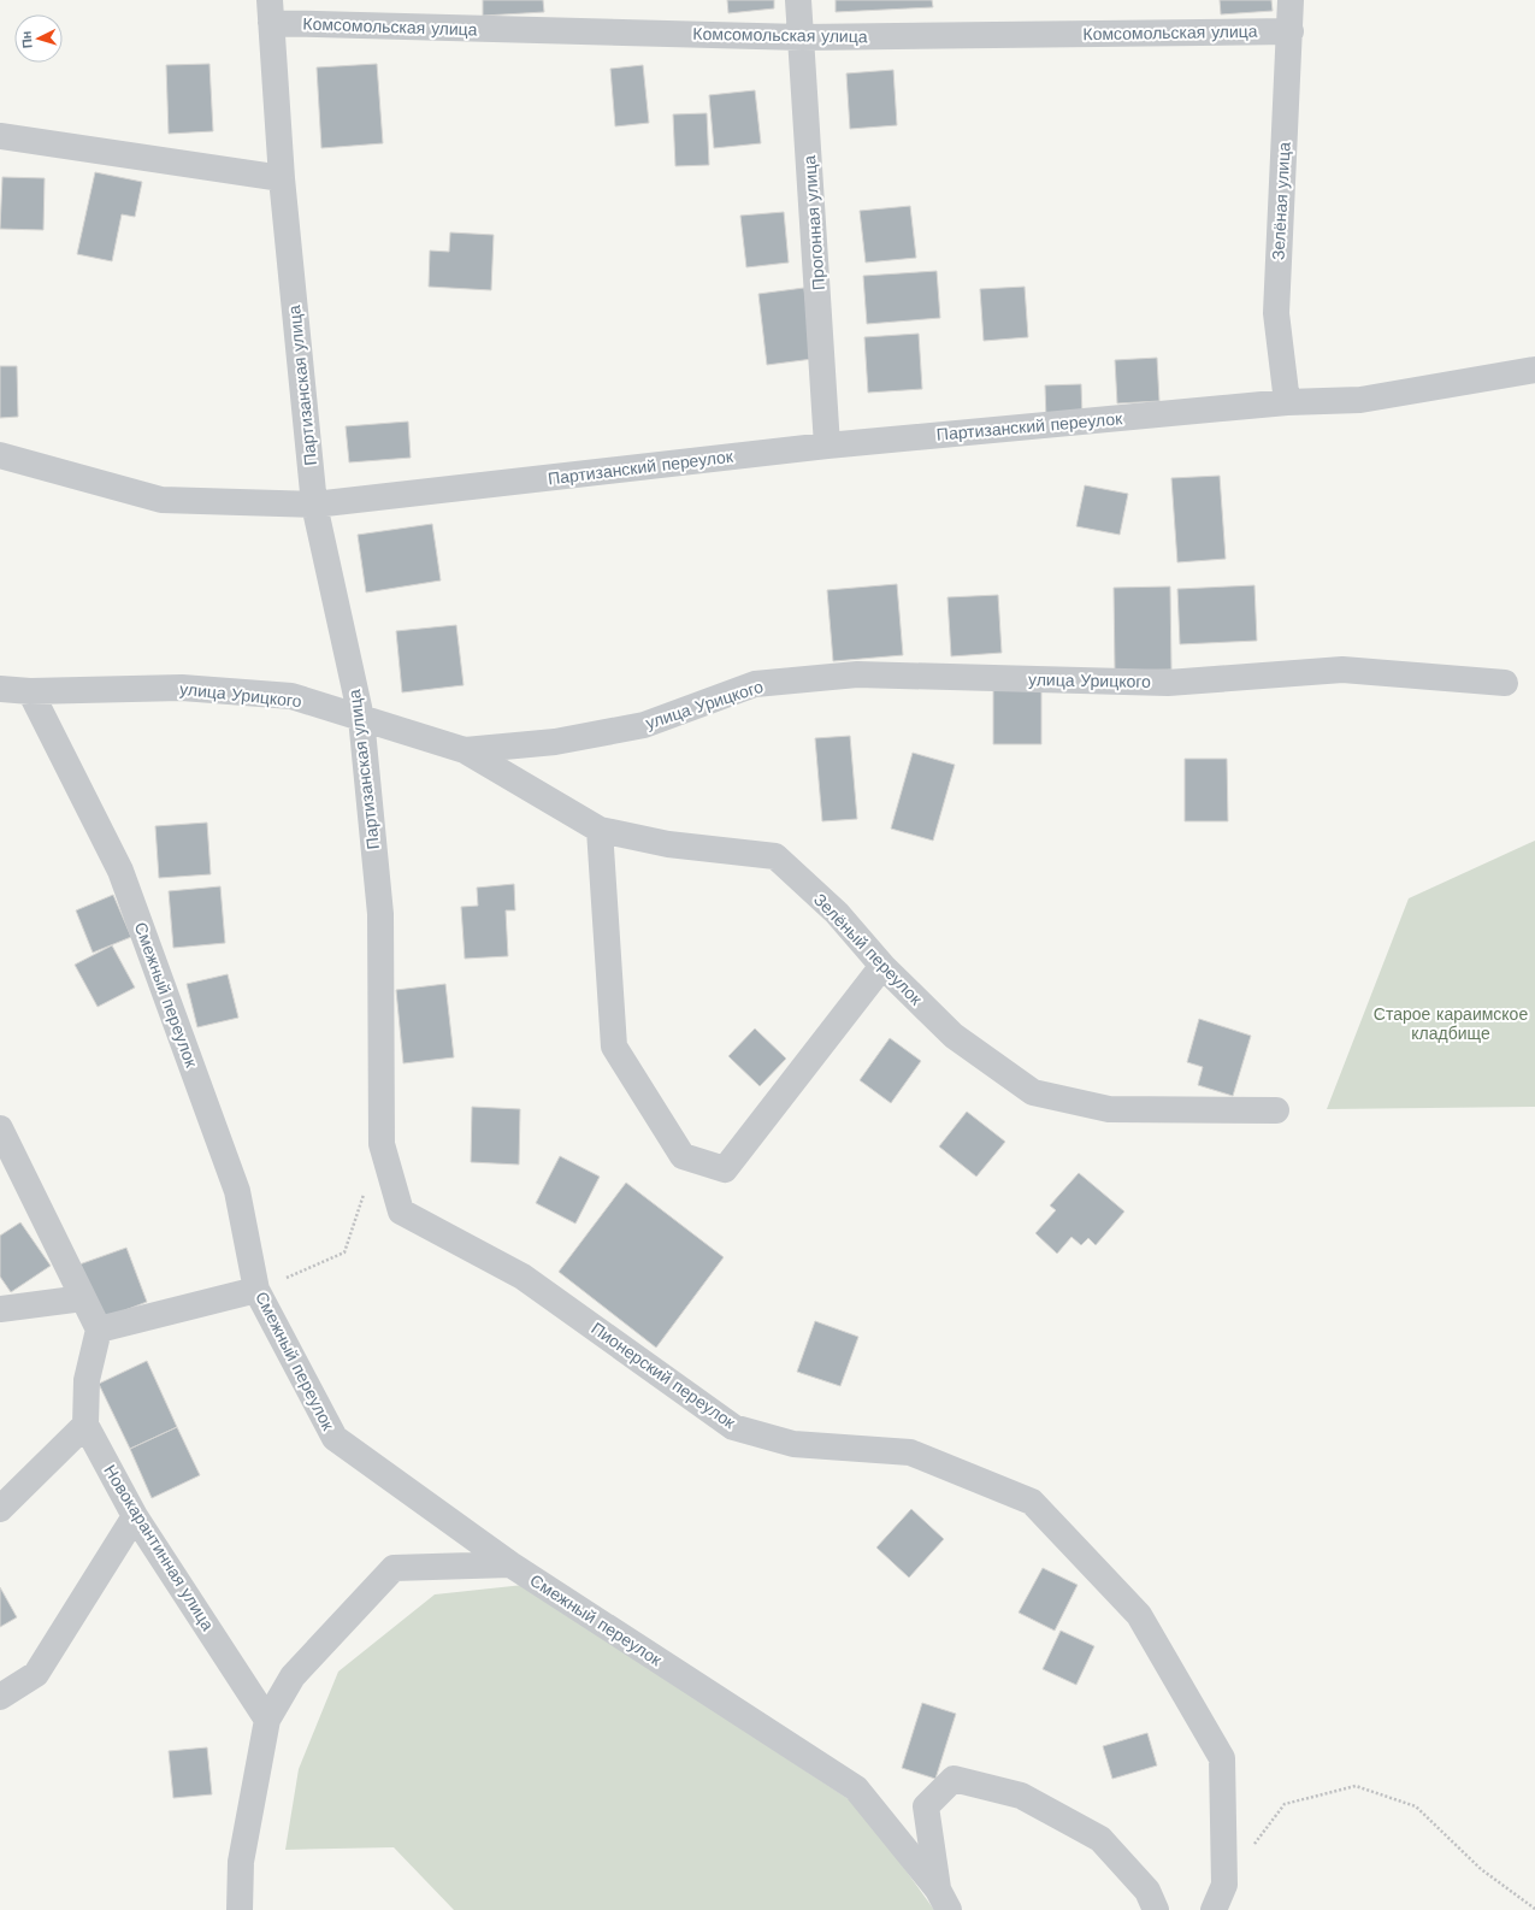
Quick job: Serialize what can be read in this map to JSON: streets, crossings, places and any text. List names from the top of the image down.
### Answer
{
  "streets": {
    "street": [
      "Комсомольская улица",
      "Зелёная улица",
      "Прогонная улица",
      "Партизанская улица",
      "Партизанский переулок",
      "улица Урицкого",
      "Зелёный переулок",
      "Смежный переулок",
      "Пионерский переулок",
      "Новокарантинная улица"
    ]
  },
  "crossings": [
    ["Комсомольская улица", "Зелёная улица"],
    ["Комсомольская улица", "Прогонная улица"],
    ["Комсомольская улица", "Партизанская улица"],
    ["Зелёная улица", "Партизанский переулок"],
    ["Прогонная улица", "Партизанский переулок"],
    ["Партизанская улица", "Партизанский переулок"],
    ["Партизанская улица", "улица Урицкого"],
    ["Партизанская улица", "Пионерский переулок"],
    ["улица Урицкого", "Зелёный переулок"],
    ["улица Урицкого", "Смежный переулок"]
  ],
  "parks": ["Старое караимское кладбище"],
  "north": "left"
}
